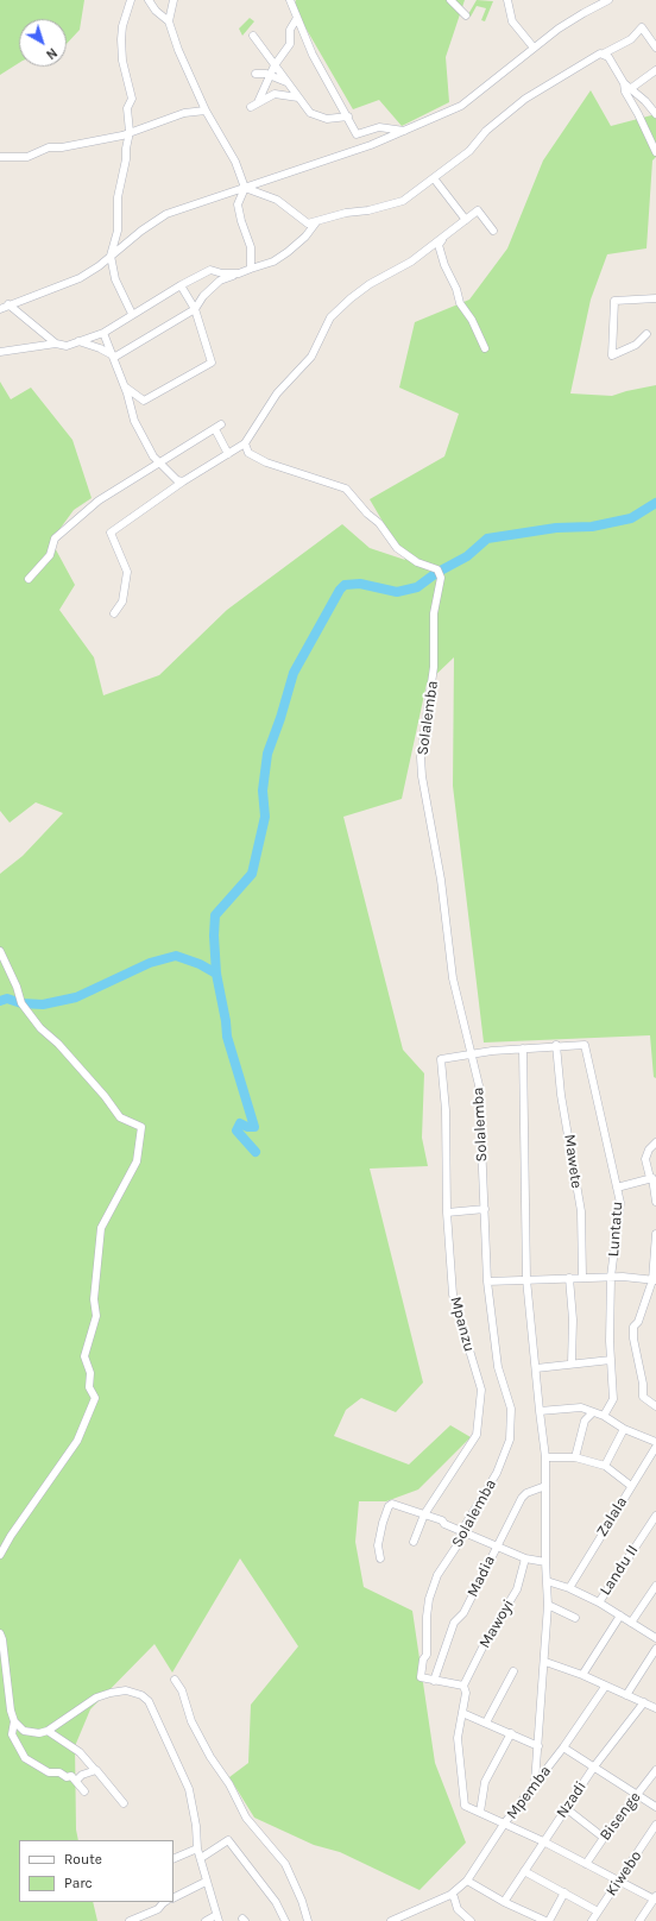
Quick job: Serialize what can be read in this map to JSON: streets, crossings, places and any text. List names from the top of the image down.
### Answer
{
  "streets": {
    "street": [
      "Solalemba",
      "Mawete",
      "Luntatu",
      "Mpanzu",
      "Zalala",
      "Landu II",
      "Madia",
      "Mawoyi",
      "Mpemba",
      "Nzadi",
      "Bisenge",
      "Kiwebo"
    ]
  },
  "crossings": [
    ["Solalemba", "Mpanzu"],
    ["Solalemba", "Madia"],
    ["Mawete", "Luntatu"]
  ],
  "legend": ["Route", "Parc"],
  "north": "bottom right"
}
